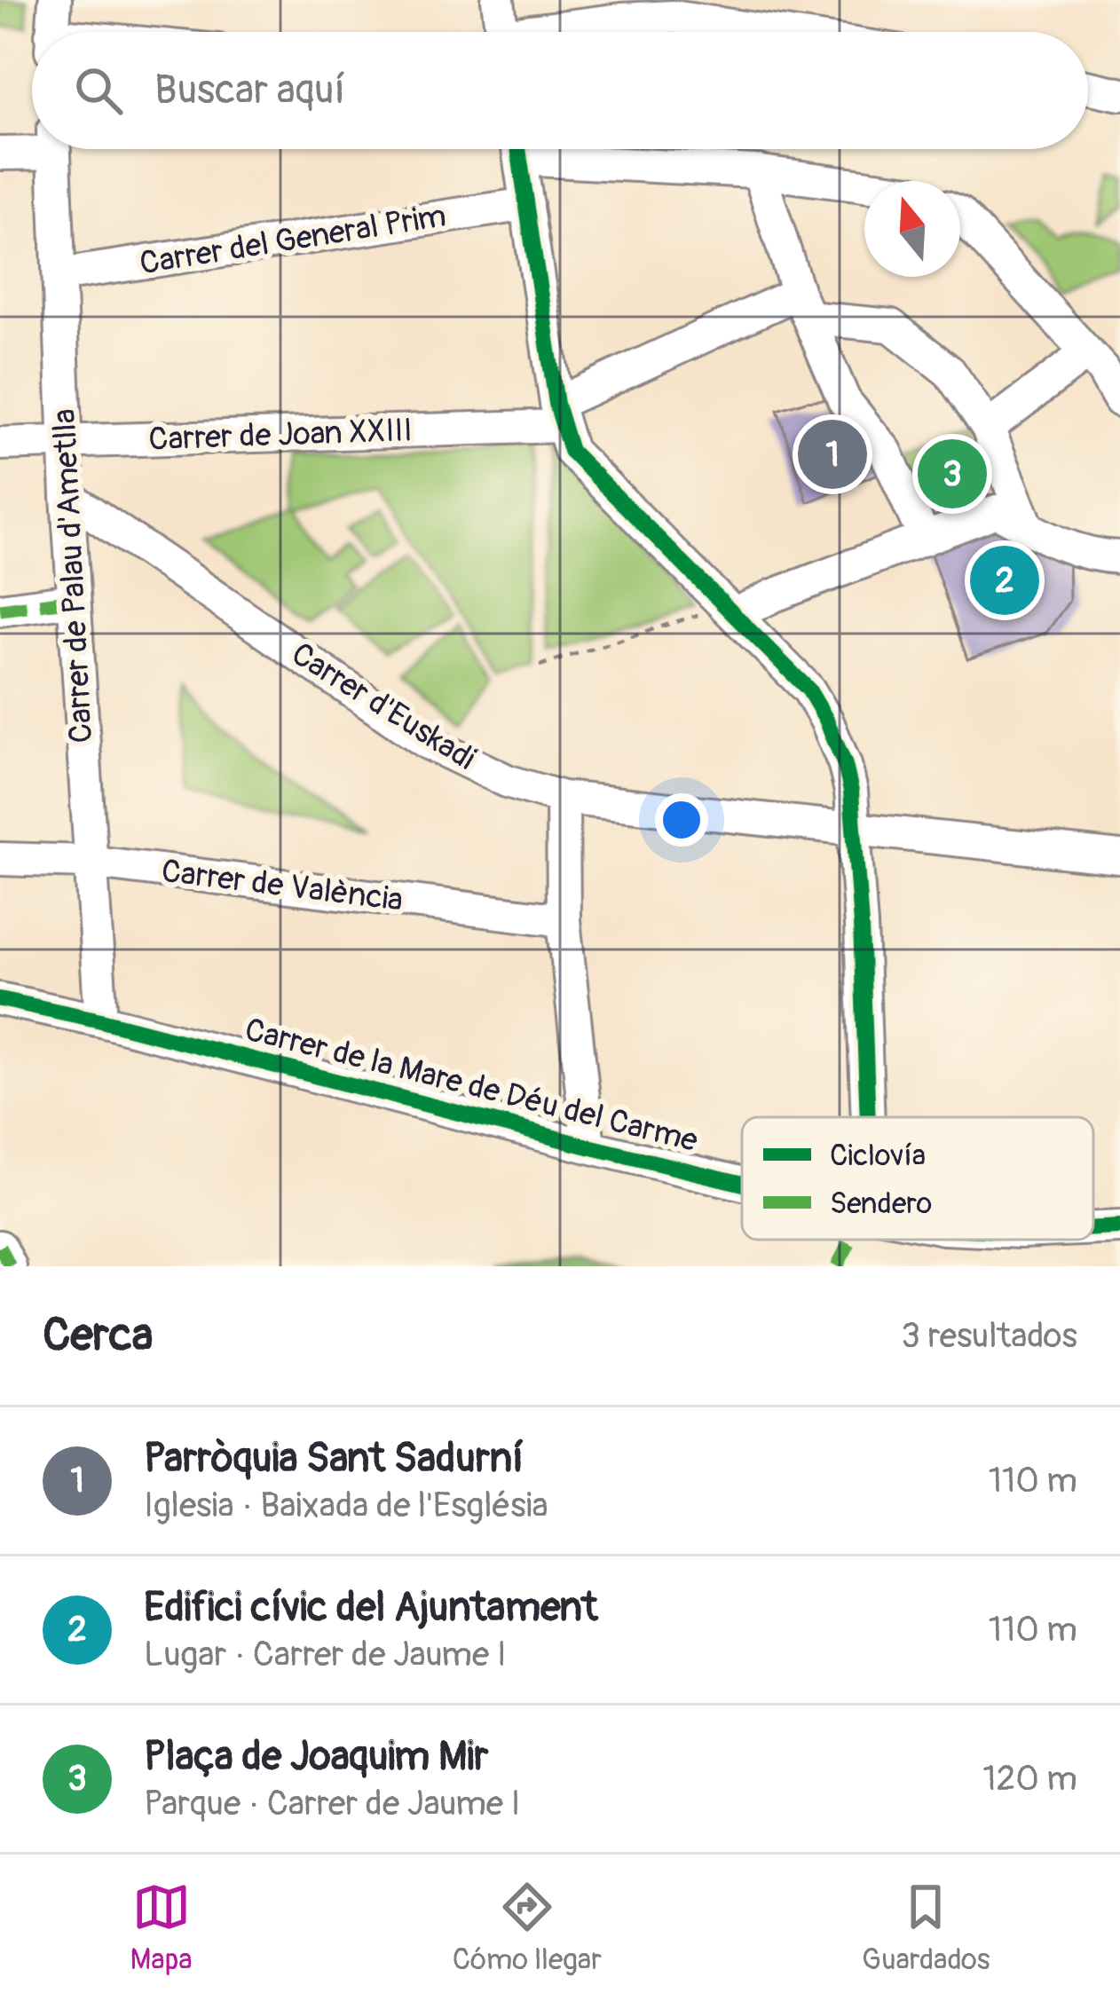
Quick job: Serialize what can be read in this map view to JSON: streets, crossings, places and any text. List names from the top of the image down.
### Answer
{
  "streets": {
    "street": [
      "Carrer del General Prim",
      "Carrer de Joan XXIII",
      "Carrer de Palau d'Ametlla",
      "Carrer d'Euskadi",
      "Carrer de València",
      "Carrer de la Mare de Déu del Carme"
    ]
  },
  "crossings": [
    ["Carrer del General Prim", "Carrer de Palau d'Ametlla"],
    ["Carrer de Joan XXIII", "Carrer de Palau d'Ametlla"],
    ["Carrer de Palau d'Ametlla", "Carrer d'Euskadi"],
    ["Carrer de Palau d'Ametlla", "Carrer de València"],
    ["Carrer de Palau d'Ametlla", "Carrer de la Mare de Déu del Carme"]
  ],
  "legend": ["Ciclovía", "Sendero"],
  "north": "top",
  "page": {
    "search": "Buscar aquí",
    "pins": ["1", "3", "2"],
    "heading": ["Cerca", "3 resultados"],
    "list": [
      {
        "mark": "1",
        "name": "Parròquia Sant Sadurní",
        "note": "Iglesia · Baixada de l'Església",
        "value": "110 m"
      },
      {
        "mark": "2",
        "name": "Edifici cívic del Ajuntament",
        "note": "Lugar · Carrer de Jaume I",
        "value": "110 m"
      },
      {
        "mark": "3",
        "name": "Plaça de Joaquim Mir",
        "note": "Parque · Carrer de Jaume I",
        "value": "120 m"
      }
    ],
    "nav": ["Mapa", "Cómo llegar", "Guardados"]
  }
}
